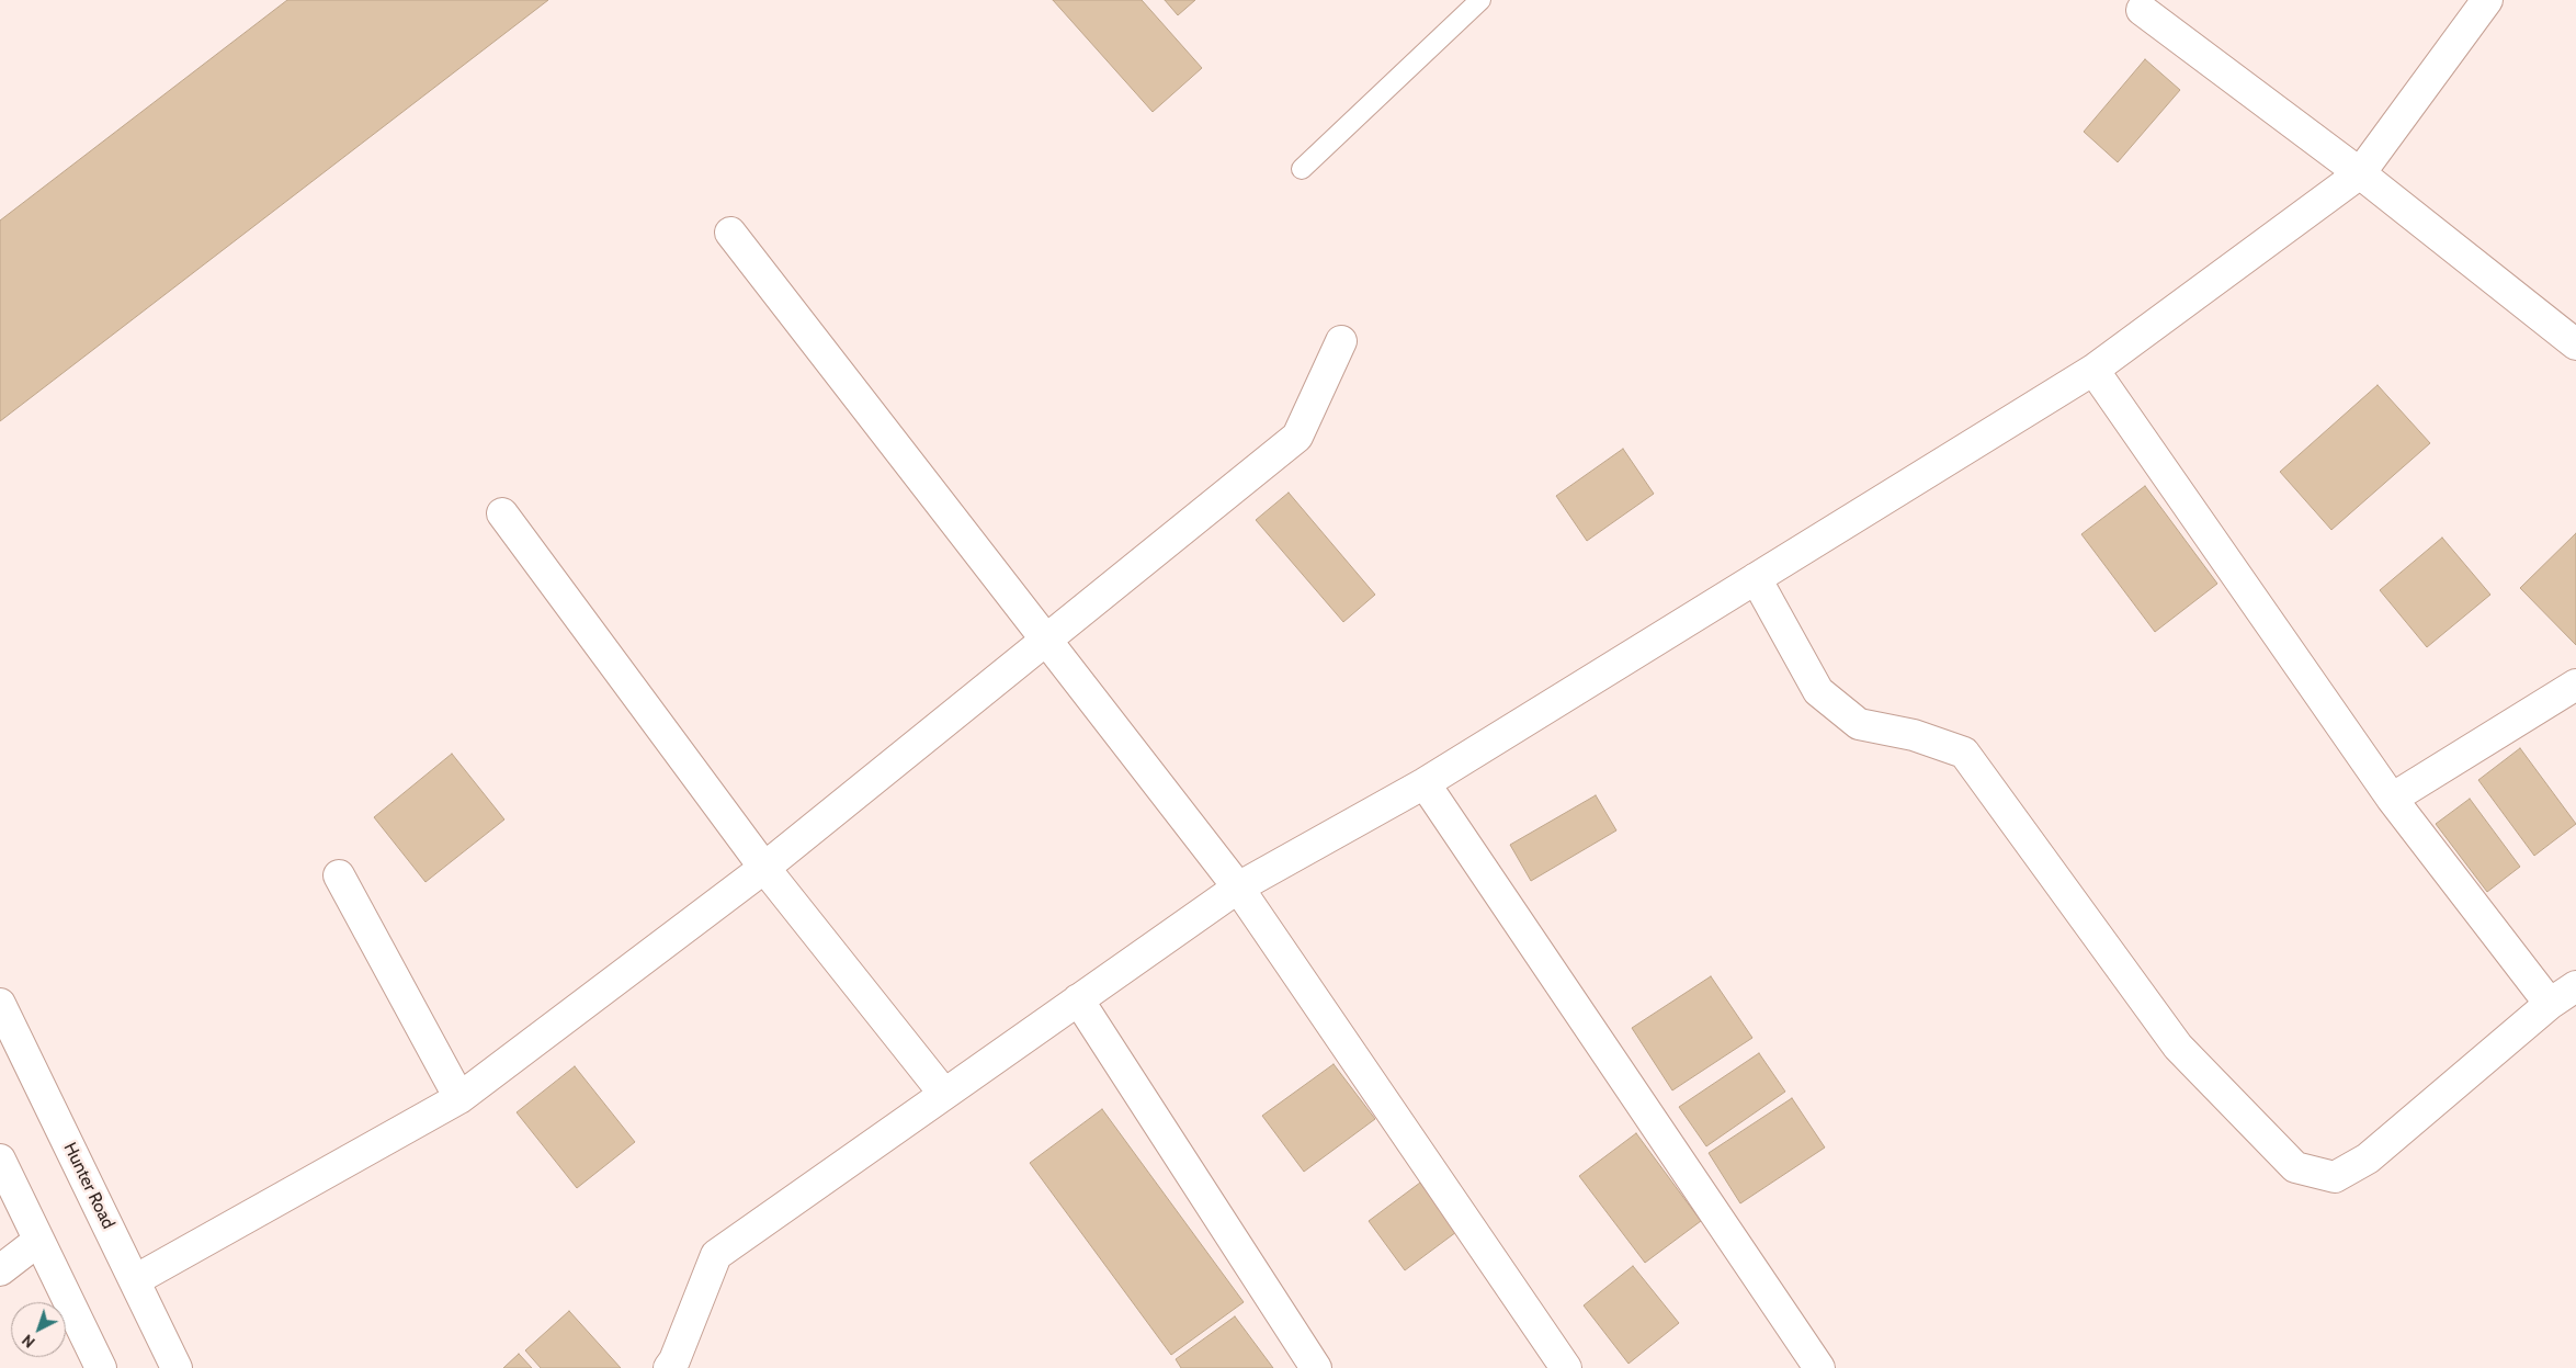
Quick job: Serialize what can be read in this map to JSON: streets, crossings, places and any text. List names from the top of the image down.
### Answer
{
  "streets": {
    "street": ["Hunter Road"]
  },
  "north": "bottom left"
}
